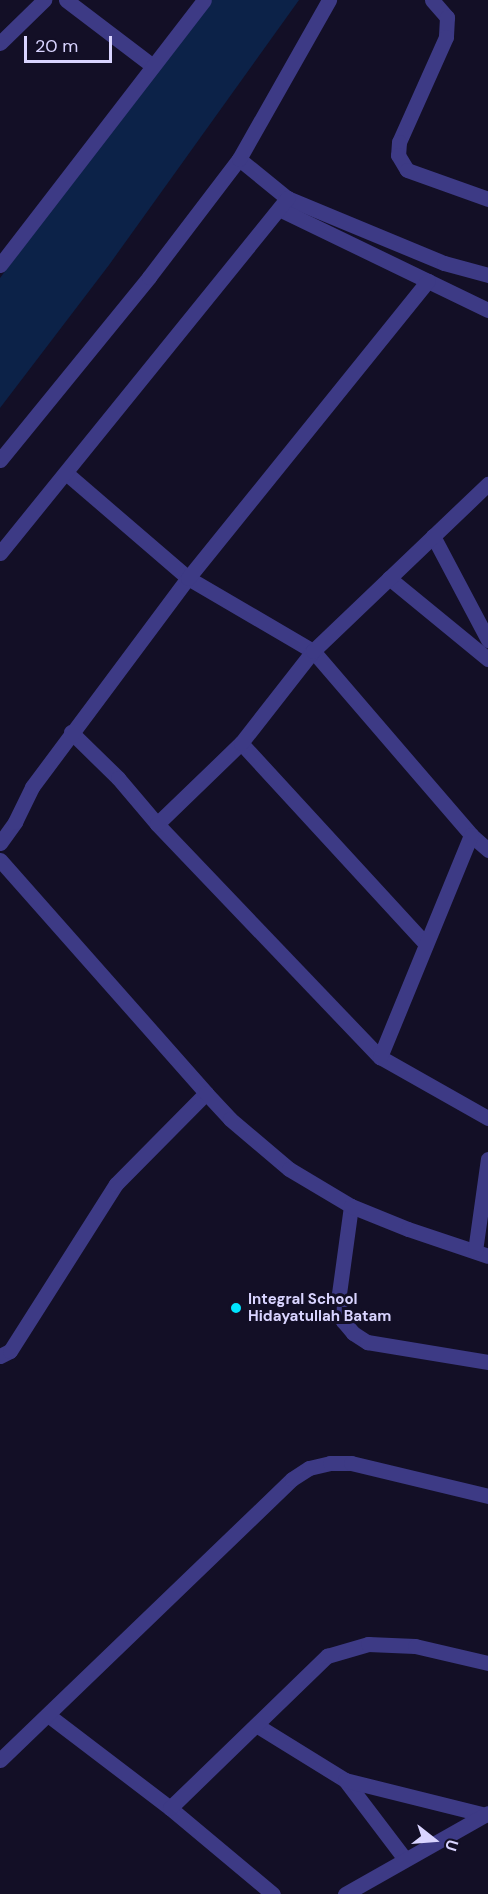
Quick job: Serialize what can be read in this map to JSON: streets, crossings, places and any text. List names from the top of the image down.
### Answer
{
  "places": ["Integral School Hidayatullah Batam"],
  "scale_bar": "20 m",
  "north": "right"
}
